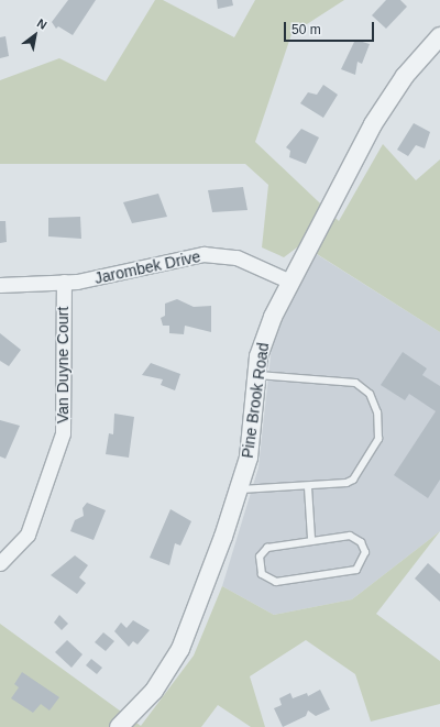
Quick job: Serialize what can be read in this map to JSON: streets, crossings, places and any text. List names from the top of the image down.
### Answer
{
  "streets": {
    "street": ["Jarombek Drive", "Van Duyne Court", "Pine Brook Road"]
  },
  "crossings": [
    ["Jarombek Drive", "Van Duyne Court"],
    ["Jarombek Drive", "Pine Brook Road"]
  ],
  "scale_bar": "50 m",
  "north": "top right"
}
